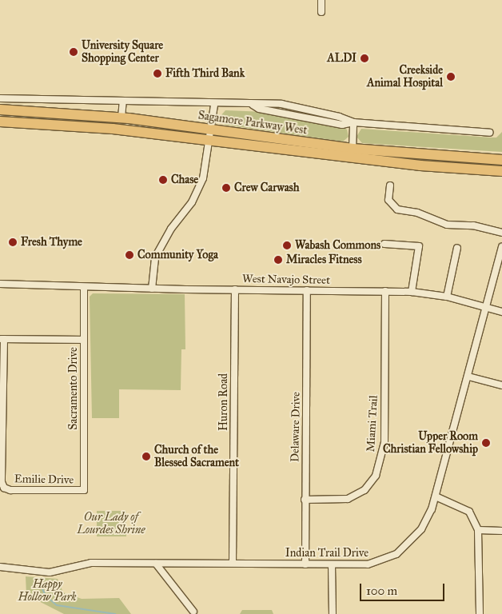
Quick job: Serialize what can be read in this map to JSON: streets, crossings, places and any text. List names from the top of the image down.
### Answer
{
  "streets": {
    "highway": ["Sagamore Parkway West"],
    "street": [
      "West Navajo Street",
      "Sacramento Drive",
      "Huron Road",
      "Miami Trail",
      "Delaware Drive",
      "Emilie Drive",
      "Indian Trail Drive"
    ]
  },
  "crossings": [
    ["West Navajo Street", "Sacramento Drive"],
    ["West Navajo Street", "Huron Road"],
    ["West Navajo Street", "Miami Trail"],
    ["West Navajo Street", "Delaware Drive"],
    ["West Navajo Street", "Indian Trail Drive"],
    ["Sacramento Drive", "Emilie Drive"],
    ["Huron Road", "Indian Trail Drive"],
    ["Miami Trail", "Delaware Drive"],
    ["Delaware Drive", "Indian Trail Drive"]
  ],
  "parks": ["Our Lady of Lourdes Shrine", "Happy Hollow Park"],
  "places": [
    "University Square Shopping Center",
    "ALDI",
    "Fifth Third Bank",
    "Creekside Animal Hospital",
    "Chase",
    "Crew Carwash",
    "Fresh Thyme",
    "Wabash Commons",
    "Community Yoga",
    "Miracles Fitness",
    "Upper Room Christian Fellowship",
    "Church of the Blessed Sacrament"
  ],
  "scale_bar": "100 m"
}
